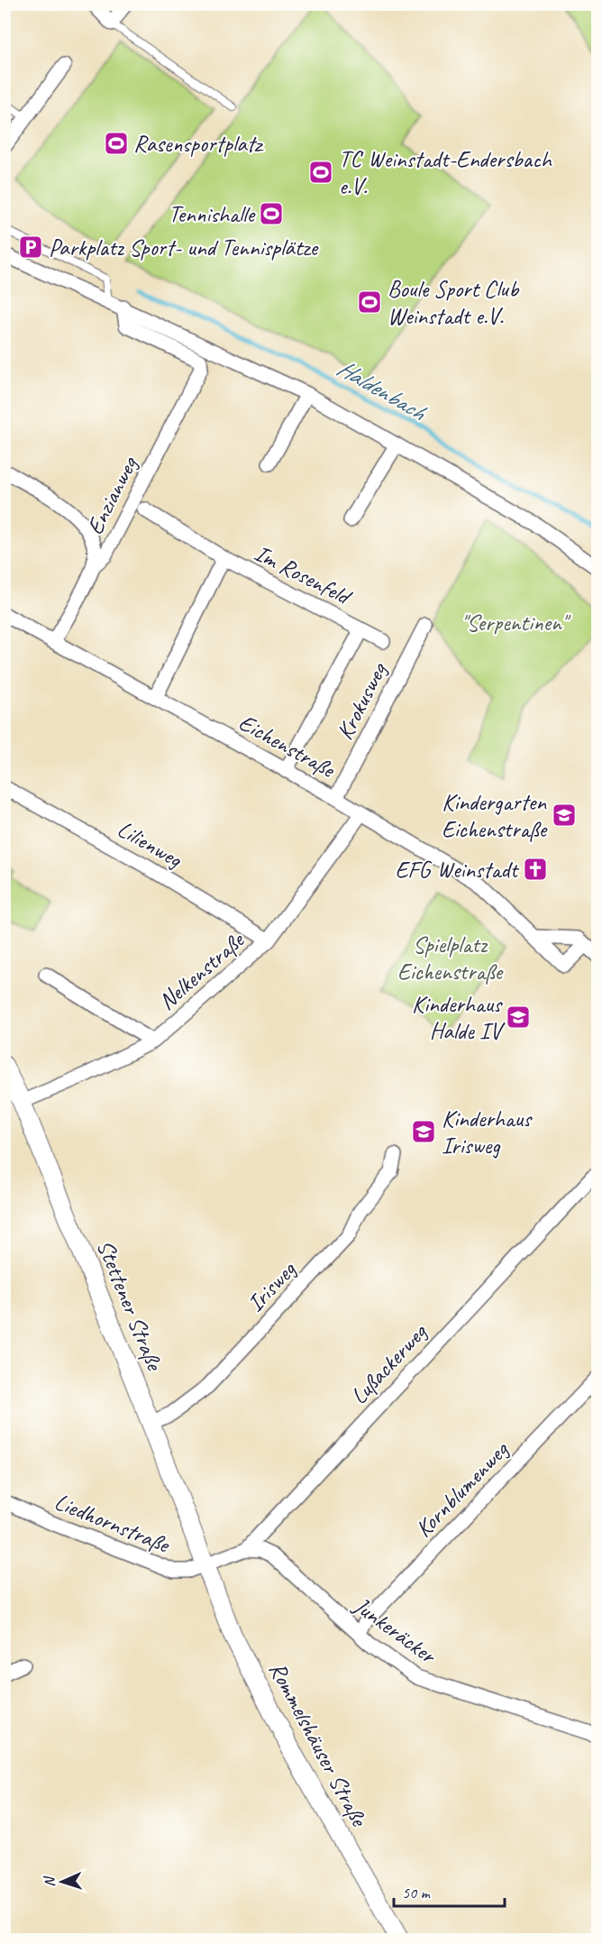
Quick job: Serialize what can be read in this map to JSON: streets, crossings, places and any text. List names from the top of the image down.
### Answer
{
  "streets": {
    "street": [
      "Enzianweg",
      "Im Rosenfeld",
      "Krokusweg",
      "Eichenstraße",
      "Lilienweg",
      "Nelkenstraße",
      "Irisweg",
      "Stettener Straße",
      "Lußackerweg",
      "Kornblumenweg",
      "Liedhornstraße",
      "Junkeräcker",
      "Rommelshäuser Straße"
    ]
  },
  "crossings": [
    ["Enzianweg", "Eichenstraße"],
    ["Im Rosenfeld", "Eichenstraße"],
    ["Krokusweg", "Eichenstraße"],
    ["Eichenstraße", "Nelkenstraße"],
    ["Lilienweg", "Nelkenstraße"],
    ["Nelkenstraße", "Stettener Straße"],
    ["Irisweg", "Stettener Straße"],
    ["Stettener Straße", "Lußackerweg"],
    ["Stettener Straße", "Liedhornstraße"],
    ["Stettener Straße", "Rommelshäuser Straße"],
    ["Lußackerweg", "Liedhornstraße"],
    ["Lußackerweg", "Junkeräcker"],
    ["Lußackerweg", "Rommelshäuser Straße"],
    ["Kornblumenweg", "Junkeräcker"],
    ["Liedhornstraße", "Rommelshäuser Straße"]
  ],
  "water": ["Haldenbach"],
  "parks": ["\"Serpentinen\"", "Spielplatz Eichenstraße"],
  "places": {
    "sports": [
      "Rasensportplatz",
      "TC Weinstadt-Endersbach e.V.",
      "Tennishalle",
      "Boule Sport Club Weinstadt e.V."
    ],
    "parking": ["Parkplatz Sport- und Tennisplätze"],
    "school or university": ["Kindergarten Eichenstraße", "Kinderhaus Halde IV", "Kinderhaus Irisweg"],
    "church": ["EFG Weinstadt"]
  },
  "scale_bar": "50 m",
  "north": "left"
}
